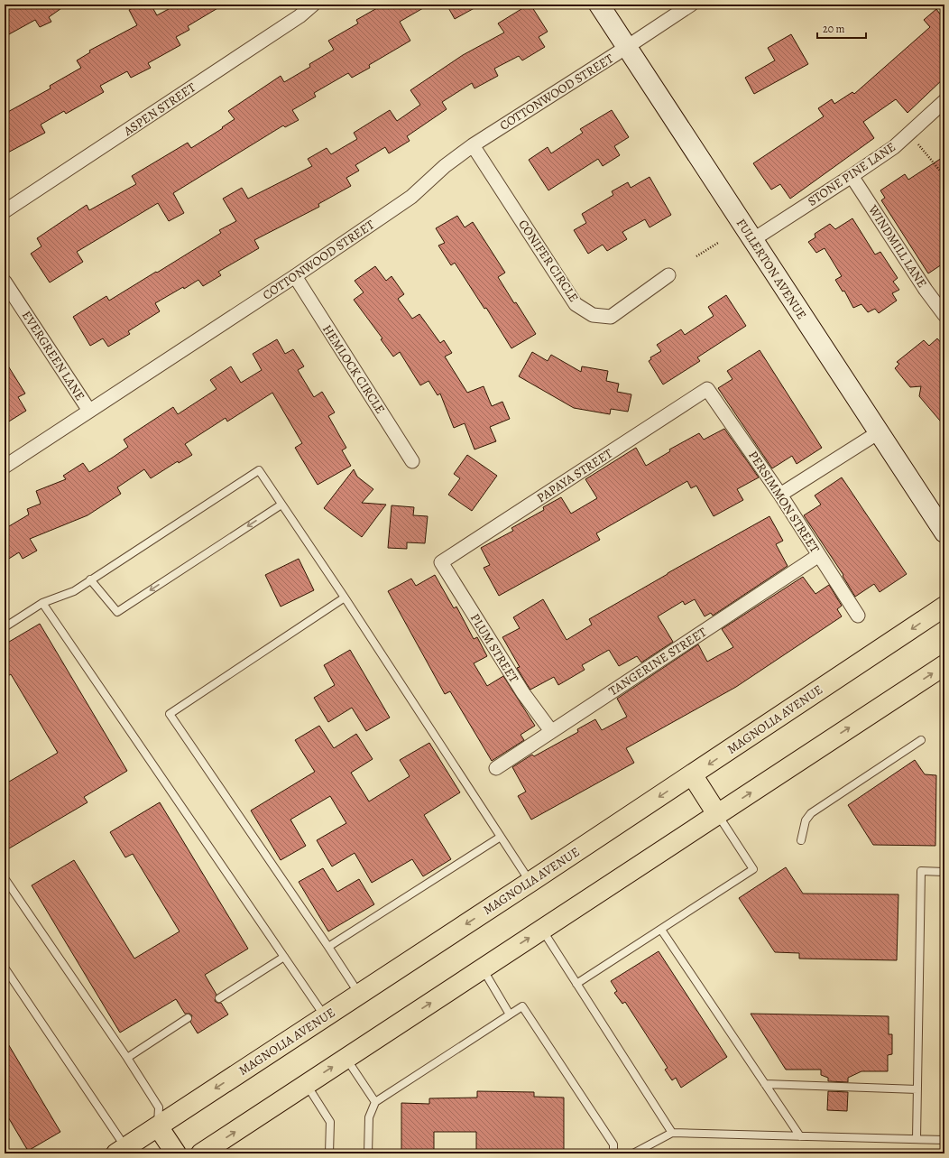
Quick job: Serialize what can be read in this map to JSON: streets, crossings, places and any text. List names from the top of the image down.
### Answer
{
  "streets": {
    "main road": ["FULLERTON AVENUE", "MAGNOLIA AVENUE"],
    "street": [
      "COTTONWOOD STREET",
      "ASPEN STREET",
      "STONE PINE LANE",
      "WINDMILL LANE",
      "CONIFER CIRCLE",
      "EVERGREEN LANE",
      "HEMLOCK CIRCLE",
      "PAPAYA STREET",
      "PERSIMMON STREET",
      "PLUM STREET",
      "TANGERINE STREET"
    ]
  },
  "crossings": [
    ["COTTONWOOD STREET", "CONIFER CIRCLE"],
    ["COTTONWOOD STREET", "FULLERTON AVENUE"],
    ["COTTONWOOD STREET", "EVERGREEN LANE"],
    ["COTTONWOOD STREET", "HEMLOCK CIRCLE"],
    ["STONE PINE LANE", "WINDMILL LANE"],
    ["STONE PINE LANE", "FULLERTON AVENUE"],
    ["PAPAYA STREET", "PERSIMMON STREET"],
    ["PAPAYA STREET", "PLUM STREET"],
    ["PERSIMMON STREET", "TANGERINE STREET"],
    ["PLUM STREET", "TANGERINE STREET"]
  ],
  "scale_bar": "20 m"
}
